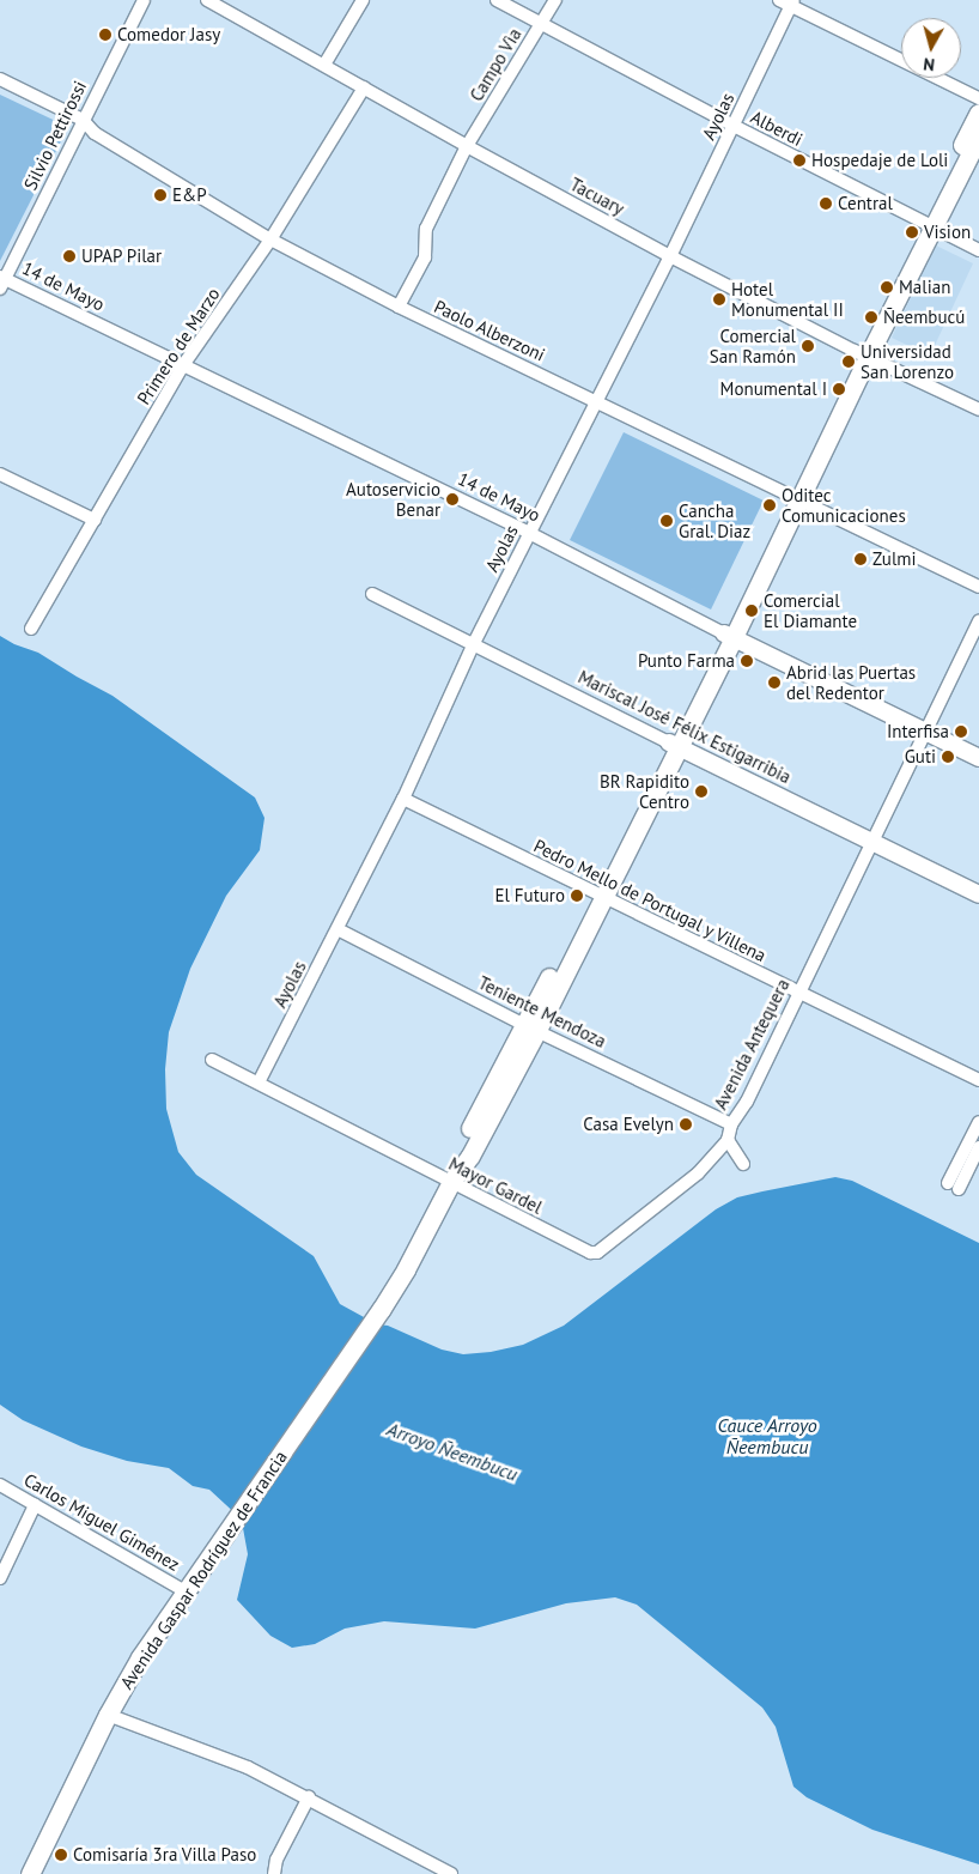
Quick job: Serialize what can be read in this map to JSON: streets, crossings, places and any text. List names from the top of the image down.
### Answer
{
  "streets": {
    "main road": ["14 de Mayo", "Mariscal José Félix Estigarribia", "Avenida Gaspar Rodríguez de Francia"],
    "street": [
      "Campo Vìa",
      "Ayolas",
      "Alberdi",
      "Silvio Pettirossi",
      "Tacuary",
      "Paolo Alberzoni",
      "Primero de Marzo",
      "Pedro Mello de Portugal y Villena",
      "Teniente Mendoza",
      "Avenida Antequera",
      "Mayor Gardel",
      "Carlos Miguel Giménez"
    ]
  },
  "crossings": [
    ["Campo Vìa", "Alberdi"],
    ["Campo Vìa", "Tacuary"],
    ["Campo Vìa", "Paolo Alberzoni"],
    ["Ayolas", "Alberdi"],
    ["Ayolas", "Tacuary"],
    ["Ayolas", "14 de Mayo"],
    ["Ayolas", "Paolo Alberzoni"],
    ["Ayolas", "Mariscal José Félix Estigarribia"],
    ["Ayolas", "Pedro Mello de Portugal y Villena"],
    ["Ayolas", "Teniente Mendoza"],
    ["Ayolas", "Mayor Gardel"],
    ["Alberdi", "Avenida Gaspar Rodríguez de Francia"],
    ["Silvio Pettirossi", "14 de Mayo"],
    ["Silvio Pettirossi", "Paolo Alberzoni"],
    ["Tacuary", "Primero de Marzo"],
    ["Tacuary", "Avenida Gaspar Rodríguez de Francia"],
    ["14 de Mayo", "Primero de Marzo"],
    ["14 de Mayo", "Avenida Antequera"],
    ["14 de Mayo", "Avenida Gaspar Rodríguez de Francia"],
    ["Paolo Alberzoni", "Primero de Marzo"],
    ["Paolo Alberzoni", "Avenida Gaspar Rodríguez de Francia"],
    ["Mariscal José Félix Estigarribia", "Avenida Antequera"],
    ["Mariscal José Félix Estigarribia", "Avenida Gaspar Rodríguez de Francia"],
    ["Pedro Mello de Portugal y Villena", "Avenida Antequera"],
    ["Pedro Mello de Portugal y Villena", "Avenida Gaspar Rodríguez de Francia"],
    ["Teniente Mendoza", "Avenida Antequera"],
    ["Teniente Mendoza", "Mayor Gardel"],
    ["Teniente Mendoza", "Avenida Gaspar Rodríguez de Francia"],
    ["Avenida Antequera", "Mayor Gardel"],
    ["Mayor Gardel", "Avenida Gaspar Rodríguez de Francia"],
    ["Carlos Miguel Giménez", "Avenida Gaspar Rodríguez de Francia"]
  ],
  "water": ["Cauce Arroyo Ñeembucu", "Arroyo Ñeembucu"],
  "places": [
    "Comedor Jasy",
    "Hospedaje de Loli",
    "E&P",
    "Central",
    "Vision",
    "UPAP Pilar",
    "Malian",
    "Hotel Monumental II",
    "Ñeembucú",
    "Comercial San Ramón",
    "Universidad San Lorenzo",
    "Monumental I",
    "Autoservicio Benar",
    "Oditec Comunicaciones",
    "Cancha Gral. Diaz",
    "Zulmi",
    "Comercial El Diamante",
    "Punto Farma",
    "Abrid las Puertas del Redentor",
    "Interfisa",
    "Guti",
    "BR Rapidito Centro",
    "El Futuro",
    "Casa Evelyn",
    "Comisaría 3ra Villa Paso"
  ],
  "north": "bottom"
}
